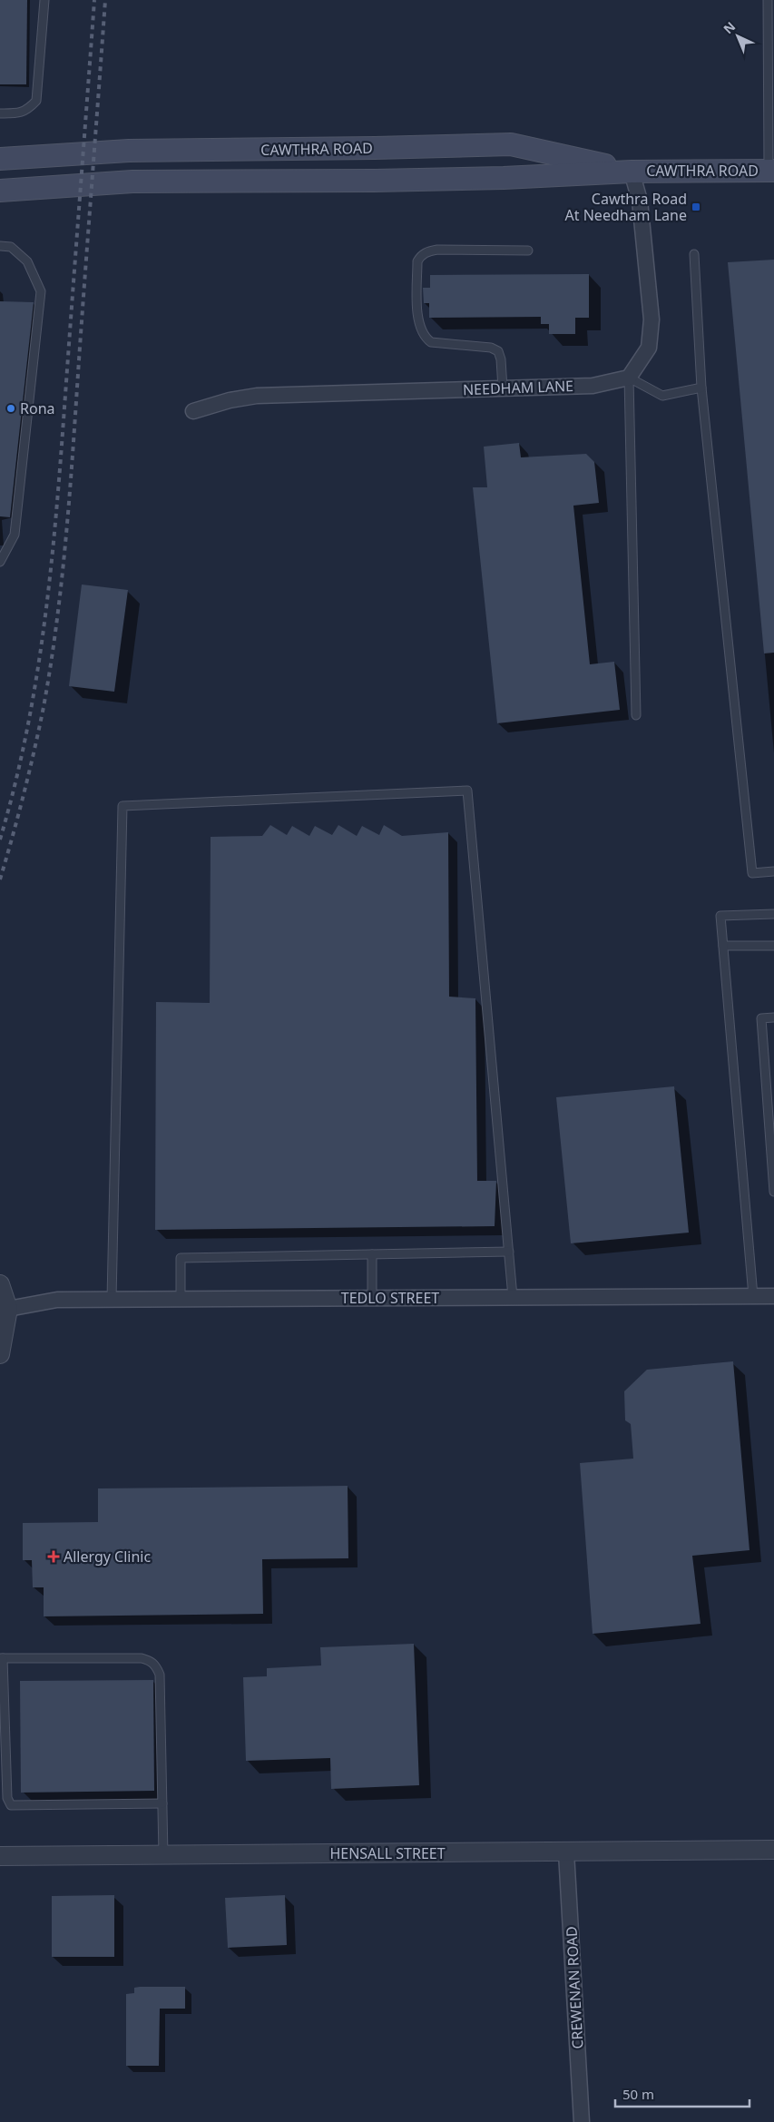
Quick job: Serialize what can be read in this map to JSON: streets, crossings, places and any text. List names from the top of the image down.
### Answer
{
  "streets": {
    "main road": ["CAWTHRA ROAD"],
    "street": [
      "NEEDHAM LANE",
      "TEDLO STREET",
      "HENSALL STREET",
      "CREWENAN ROAD"
    ]
  },
  "crossings": [
    ["HENSALL STREET", "CREWENAN ROAD"]
  ],
  "places": {
    "transit": ["Cawthra Road At Needham Lane"],
    "other": ["Rona"],
    "health": ["Allergy Clinic"]
  },
  "scale_bar": "50 m",
  "north": "top left"
}
